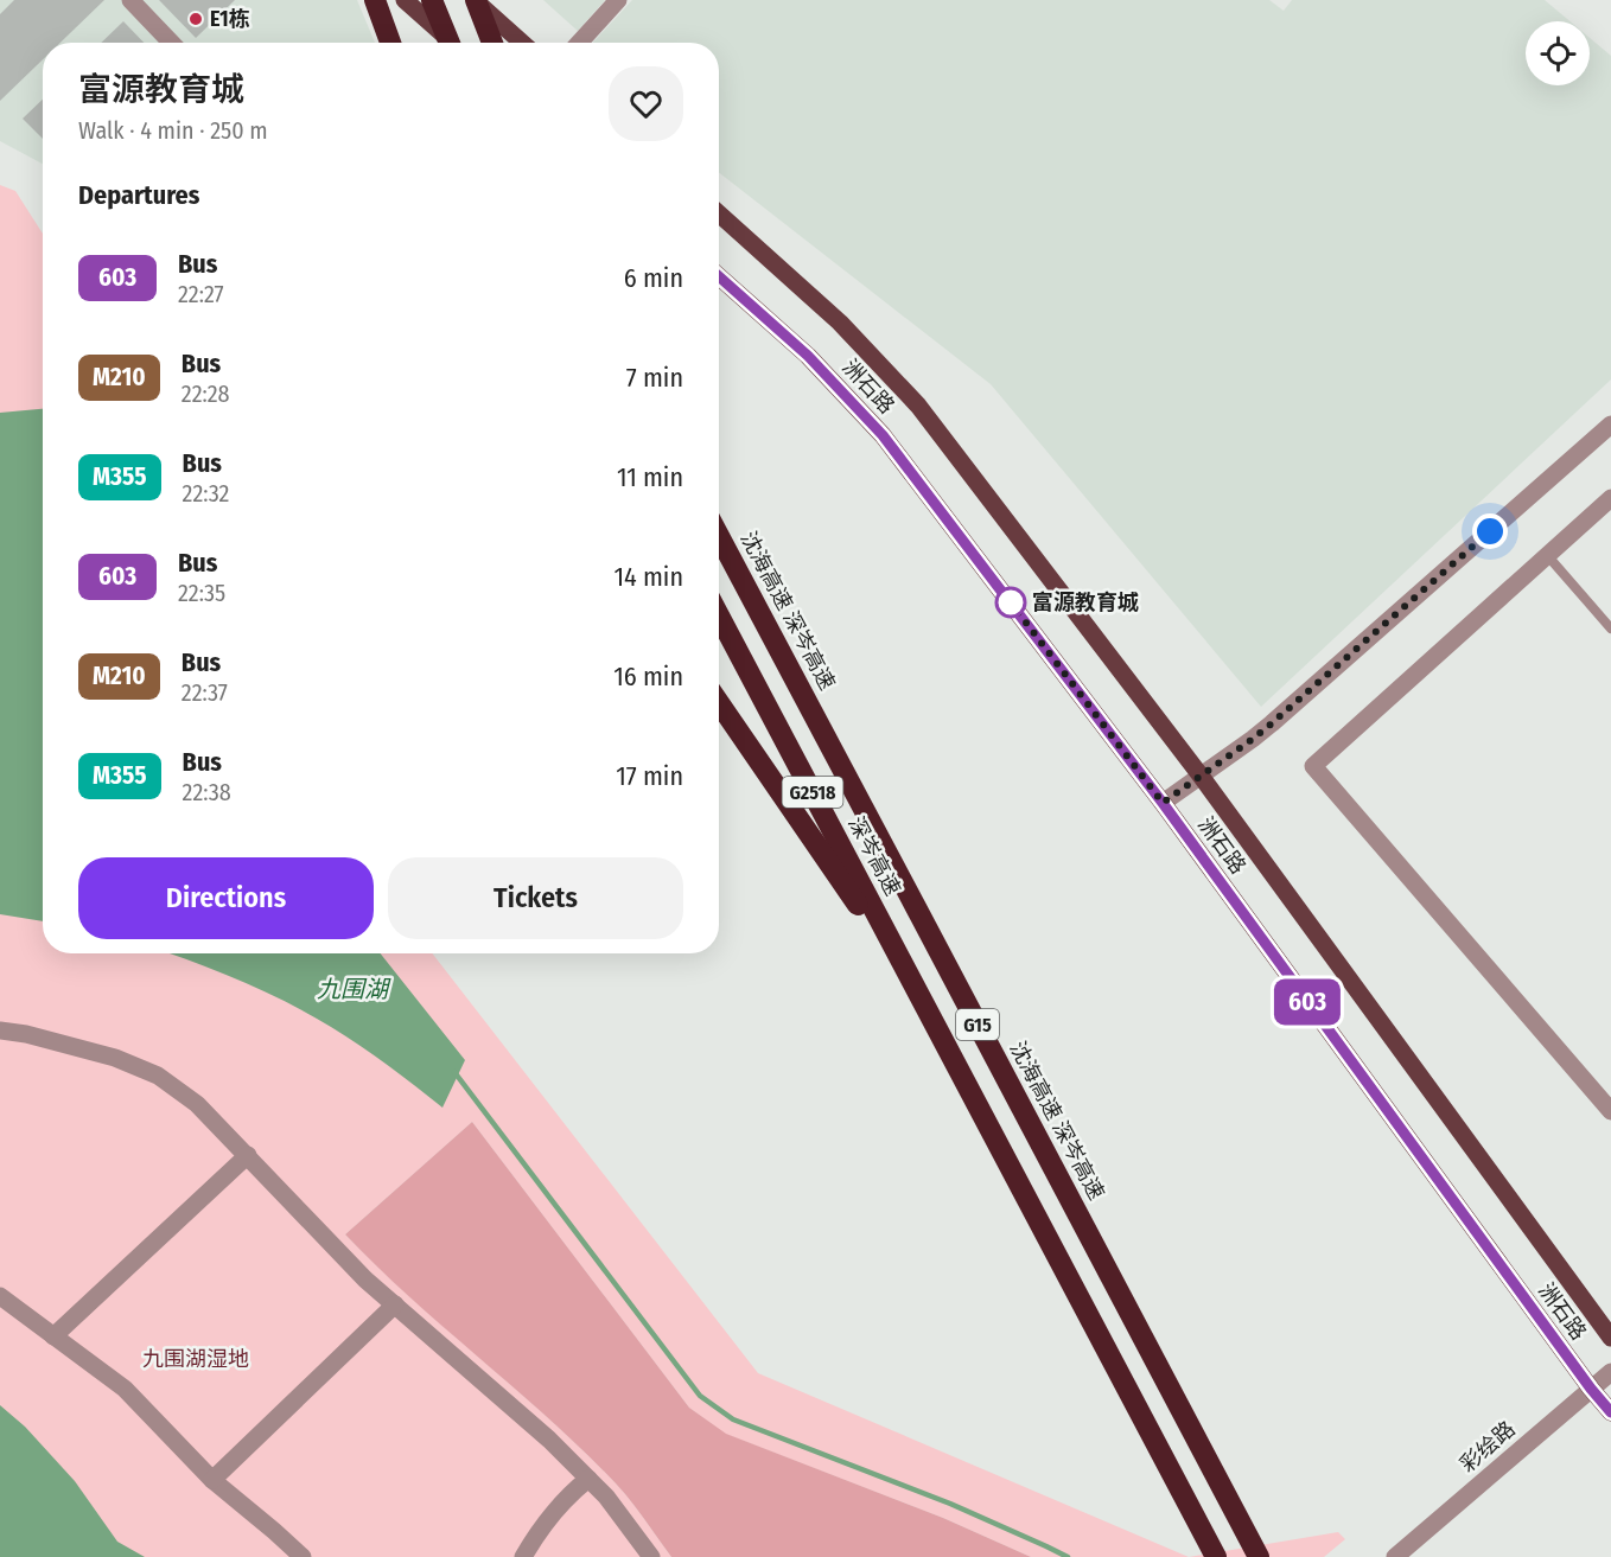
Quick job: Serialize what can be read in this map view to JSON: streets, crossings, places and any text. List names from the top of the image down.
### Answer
{
  "streets": {
    "highway": [
      "沈海高速 深岑高速",
      "G2518",
      "深岑高速",
      "G15"
    ],
    "main road": ["洲石路"],
    "street": ["彩绘路"]
  },
  "crossings": [
    ["洲石路", "彩绘路"],
    ["深岑高速", "G15"]
  ],
  "water": ["九围湖"],
  "parks": ["九围湖湿地"],
  "places": ["E1栋", "富源教育城"],
  "lines": ["bus line 603"],
  "page": {
    "on_map": "603",
    "heading": [
      ["富源教育城", "Walk · 4 min · 250 m"],
      "Departures"
    ],
    "list": [
      {
        "mark": "603",
        "name": "Bus",
        "note": "22:27",
        "value": "6 min"
      },
      {
        "mark": "M210",
        "name": "Bus",
        "note": "22:28",
        "value": "7 min"
      },
      {
        "mark": "M355",
        "name": "Bus",
        "note": "22:32",
        "value": "11 min"
      },
      {
        "mark": "603",
        "name": "Bus",
        "note": "22:35",
        "value": "14 min"
      },
      {
        "mark": "M210",
        "name": "Bus",
        "note": "22:37",
        "value": "16 min"
      },
      {
        "mark": "M355",
        "name": "Bus",
        "note": "22:38",
        "value": "17 min"
      }
    ],
    "buttons": ["Directions", "Tickets"]
  }
}
